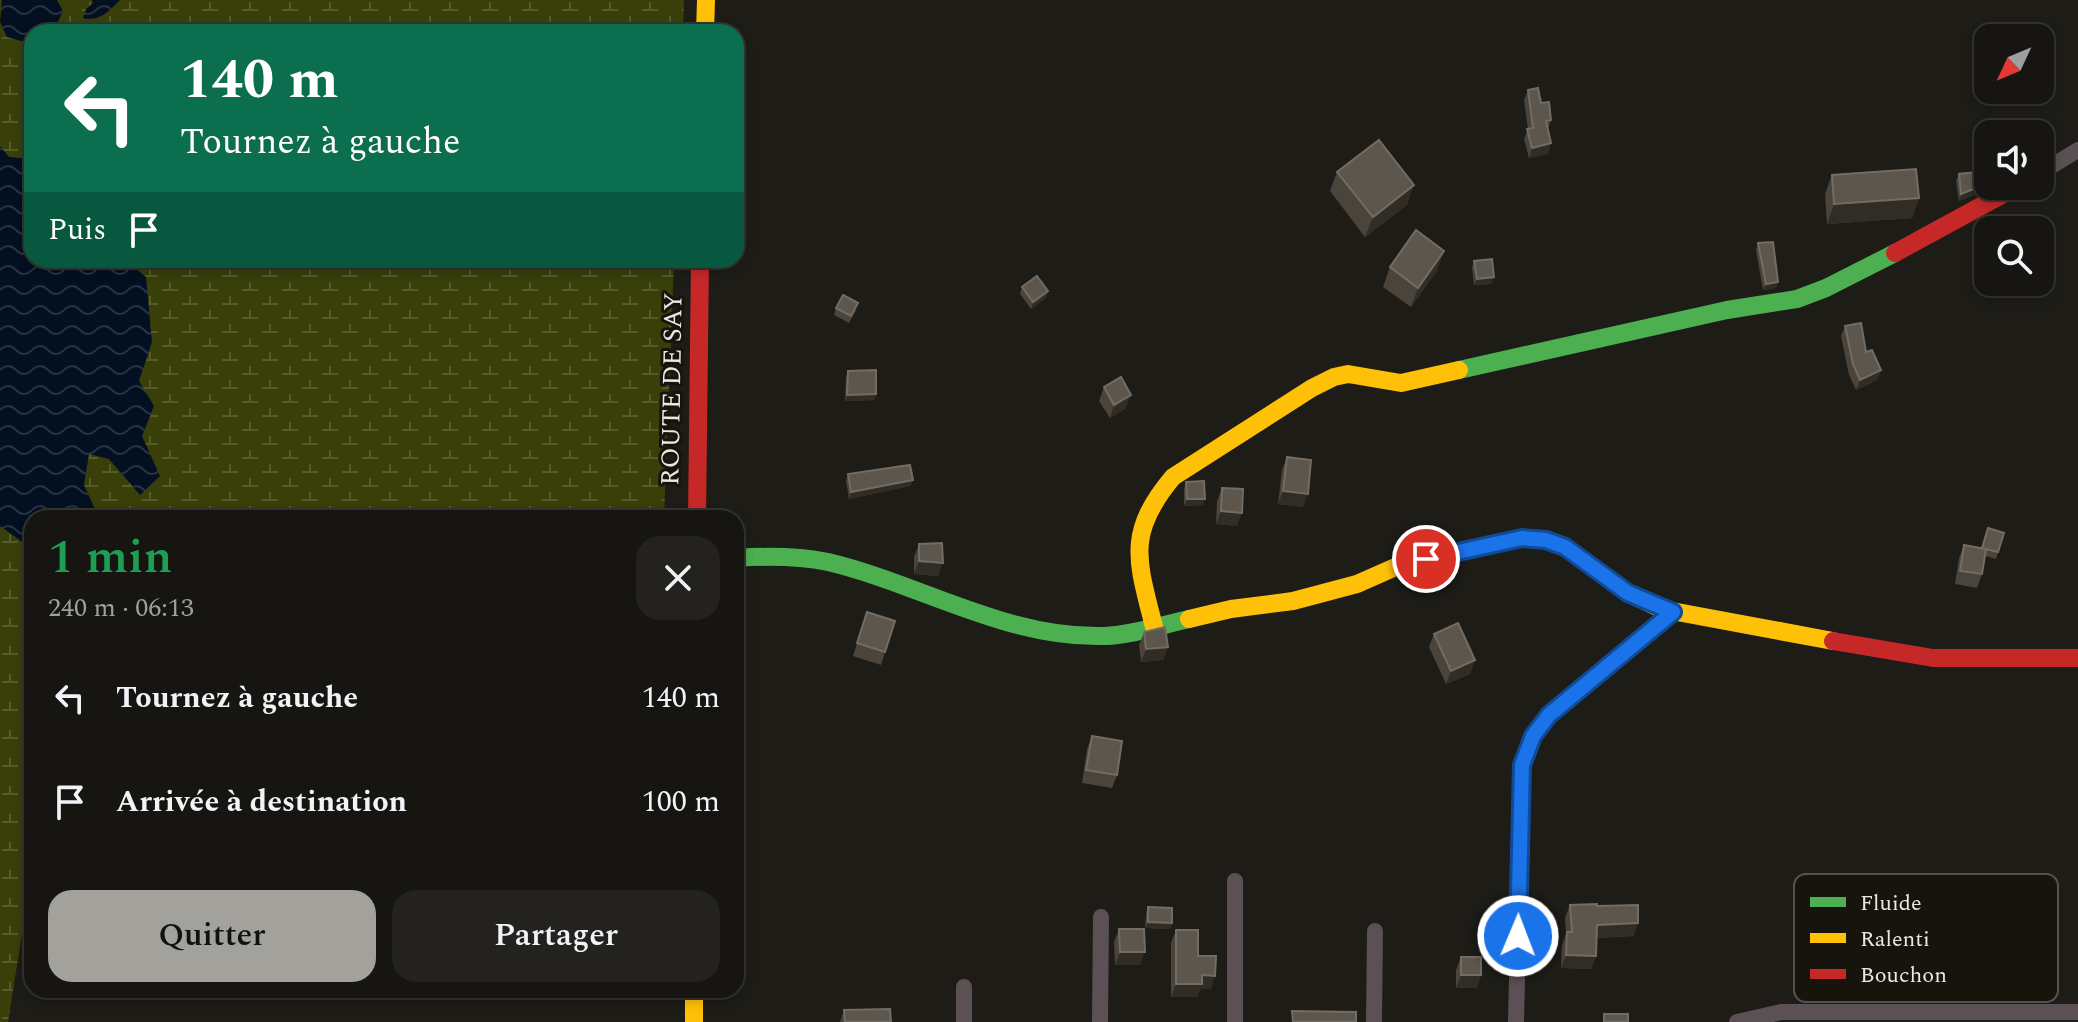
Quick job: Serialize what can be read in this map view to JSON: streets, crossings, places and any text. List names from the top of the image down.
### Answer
{
  "streets": {
    "street": ["ROUTE DE SAY"]
  },
  "legend": ["Fluide", "Ralenti", "Bouchon"],
  "north": "bottom left",
  "page": {
    "turn": ["140 m", "Tournez à gauche"],
    "then": "Puis",
    "heading": ["1 min", "240 m · 06:13"],
    "list": [
      {
        "name": "Tournez à gauche",
        "value": "140 m"
      },
      {
        "name": "Arrivée à destination",
        "value": "100 m"
      }
    ],
    "buttons": ["Quitter", "Partager"]
  }
}
